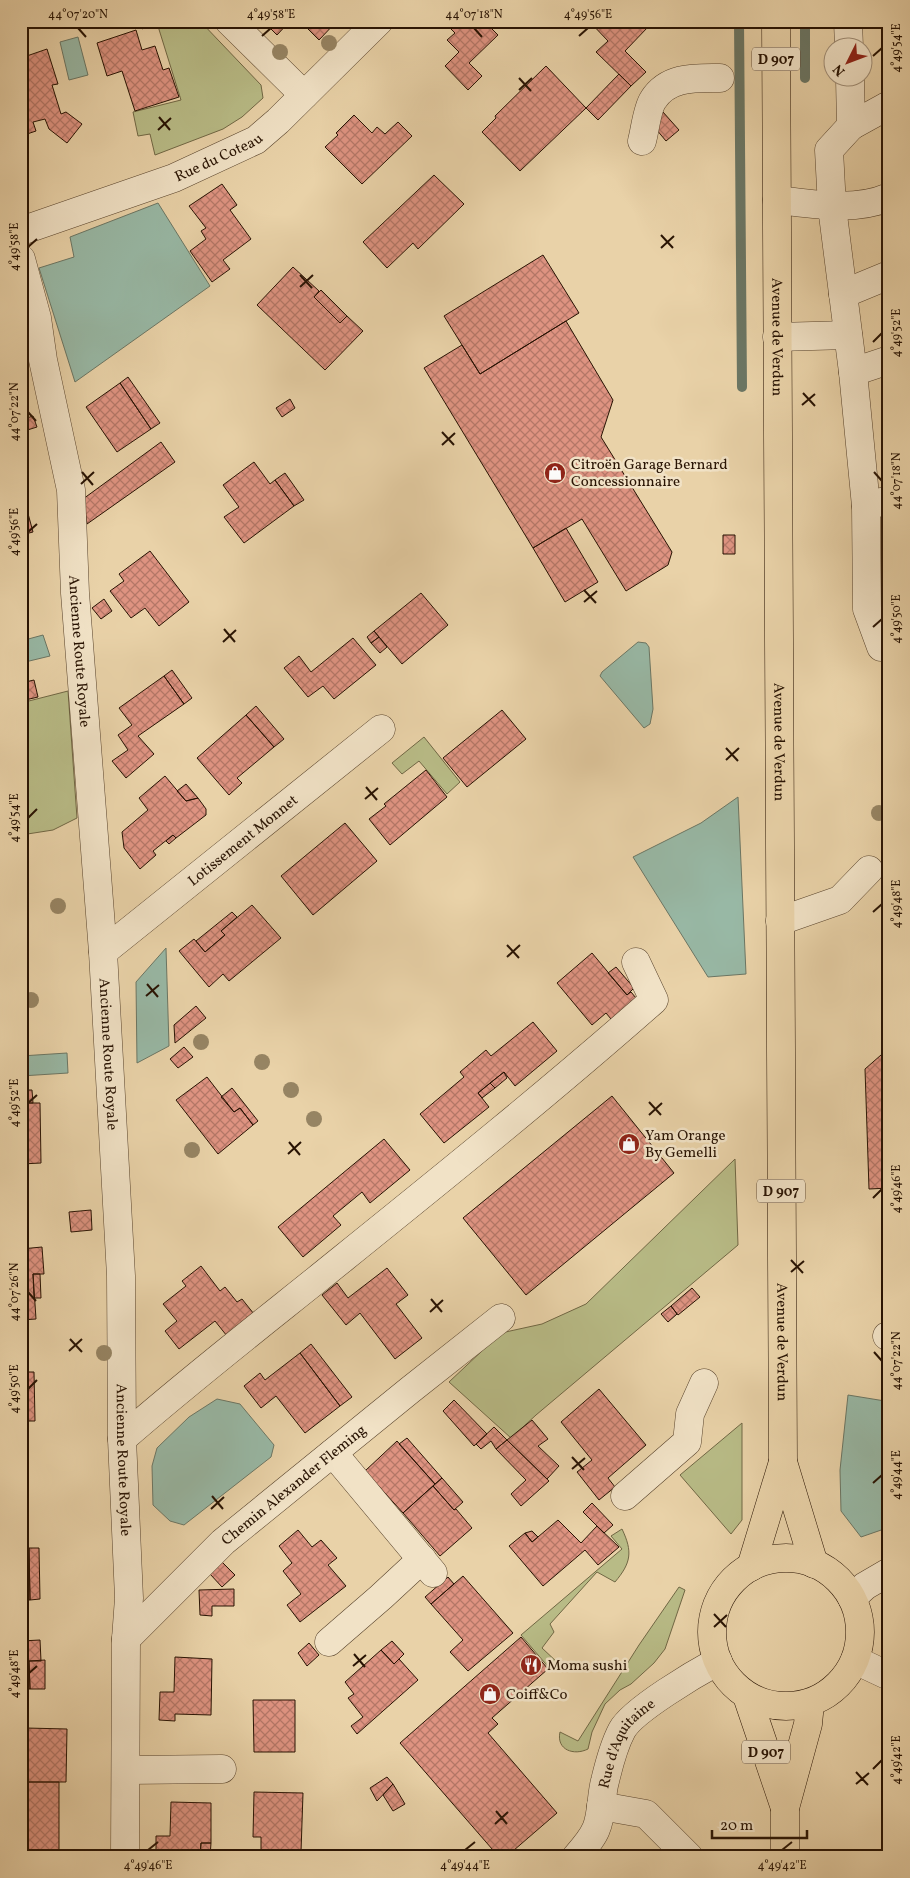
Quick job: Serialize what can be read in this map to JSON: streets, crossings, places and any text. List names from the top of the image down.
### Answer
{
  "streets": {
    "main road": ["D 907", "Avenue de Verdun"],
    "street": [
      "Rue du Coteau",
      "Ancienne Route Royale",
      "Lotissement Monnet",
      "Chemin Alexander Fleming",
      "Rue d'Aquitaine"
    ]
  },
  "crossings": [
    ["D 907", "Avenue de Verdun"],
    ["D 907", "Rue d'Aquitaine"],
    ["Avenue de Verdun", "Rue d'Aquitaine"],
    ["Ancienne Route Royale", "Lotissement Monnet"],
    ["Ancienne Route Royale", "Chemin Alexander Fleming"]
  ],
  "places": {
    "shop": ["Citroën Garage Bernard Concessionnaire", "Yam Orange By Gemelli", "Coiff&Co"],
    "restaurant": ["Moma sushi"]
  },
  "scale_bar": "20 m",
  "north": "bottom left",
  "coordinates": [
    "44°07'20\"N",
    "4°49'58\"E",
    "44°07'18\"N",
    "4°49'56\"E",
    "4°49'54\"E",
    "4°49'52\"E",
    "44°07'22\"N",
    "4°49'50\"E",
    "4°49'48\"E",
    "4°49'46\"E",
    "44°07'26\"N",
    "4°49'44\"E",
    "4°49'42\"E"
  ]
}
